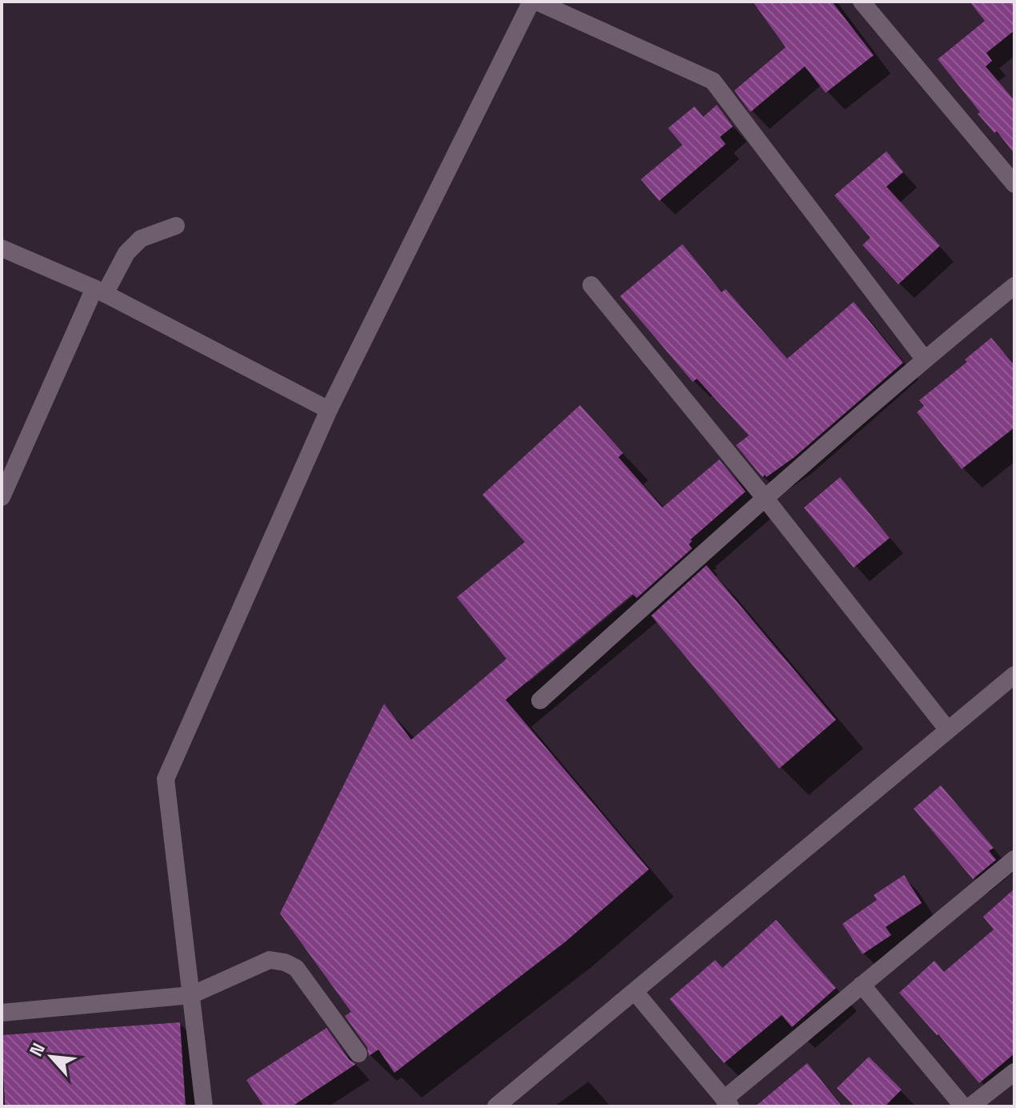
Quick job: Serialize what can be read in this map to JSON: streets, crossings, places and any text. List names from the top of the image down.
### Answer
{
  "north": "top left"
}
